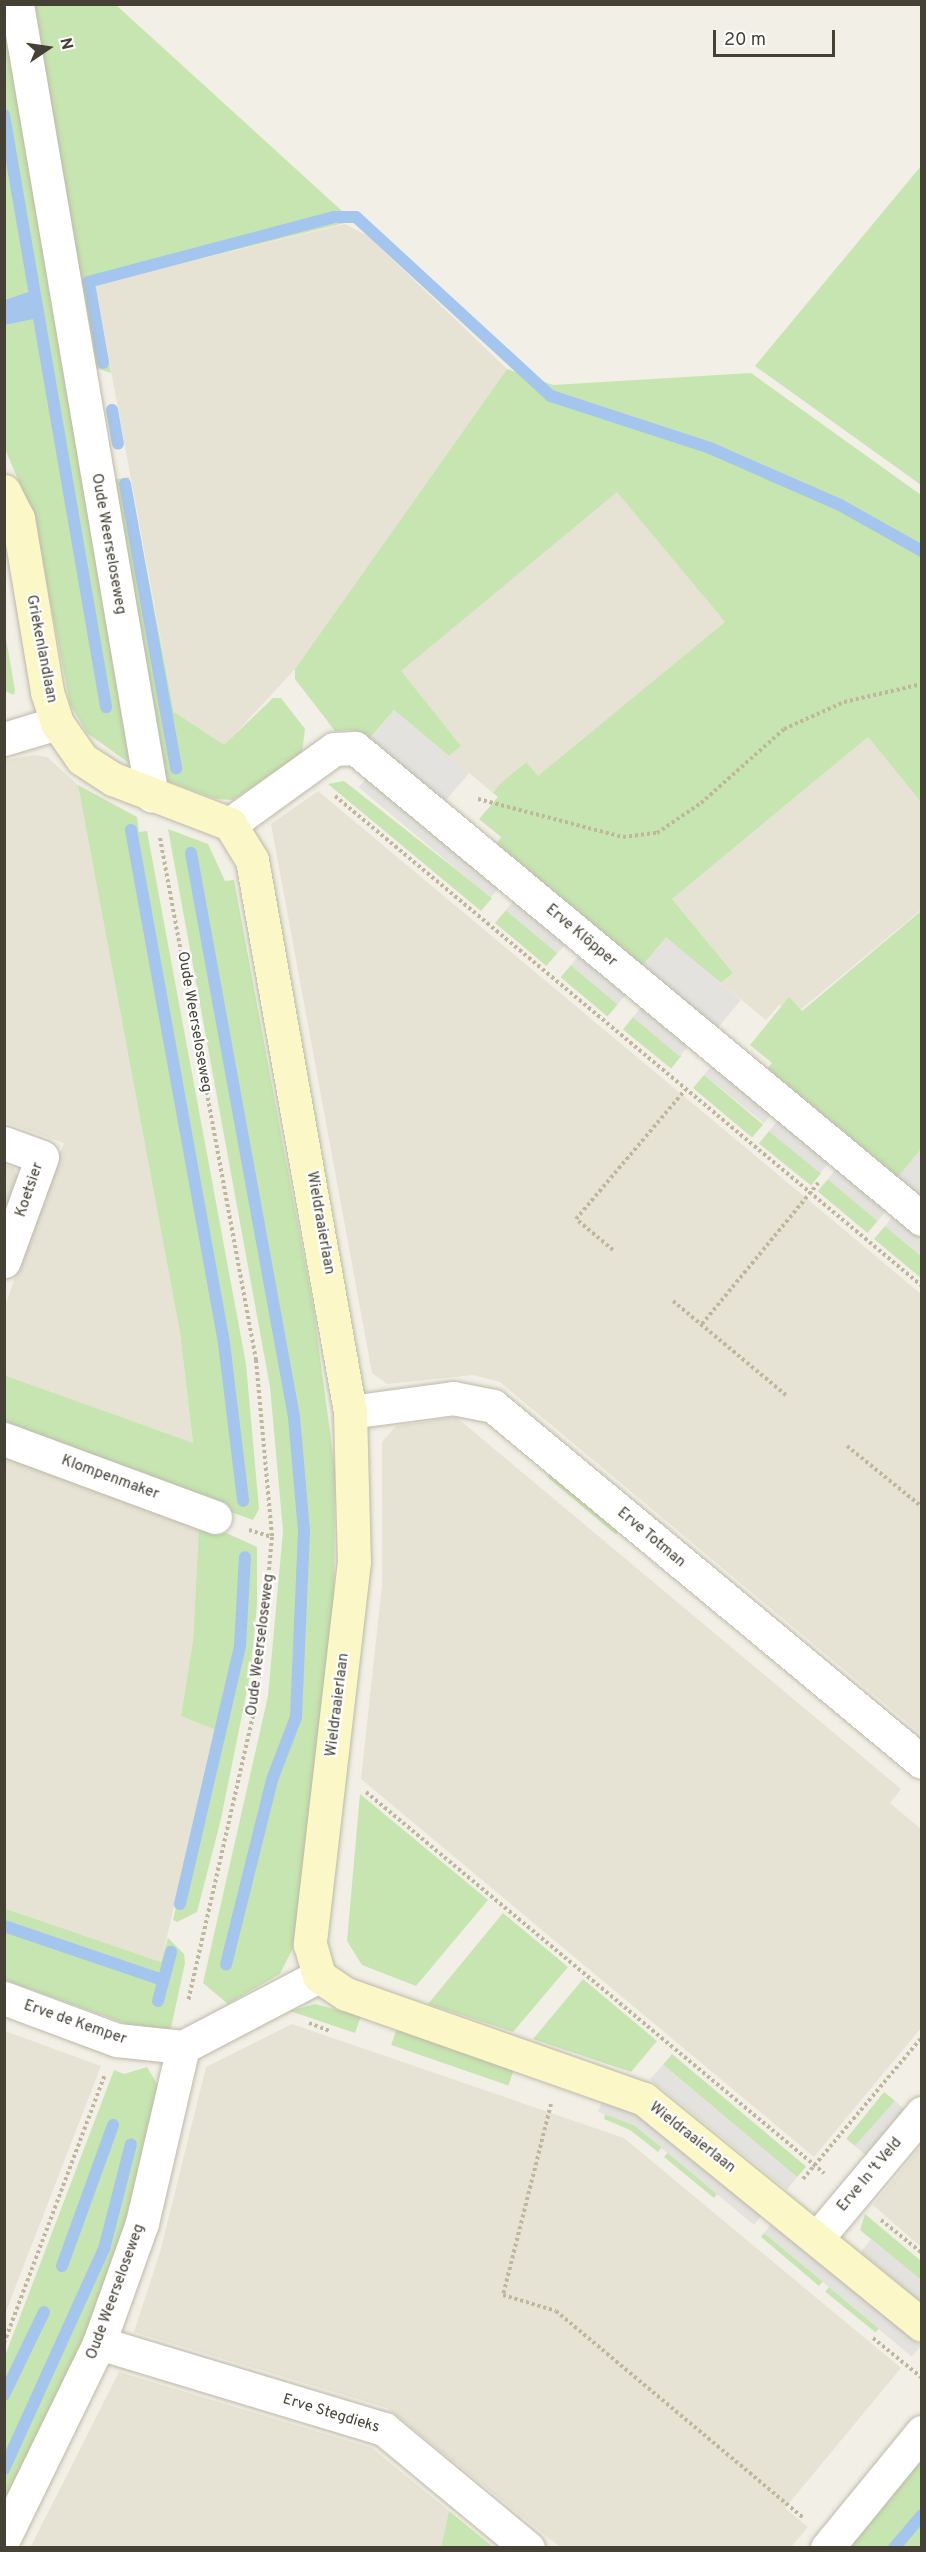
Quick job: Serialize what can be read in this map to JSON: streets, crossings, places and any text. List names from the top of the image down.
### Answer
{
  "streets": {
    "street": [
      "Oude Weerseloseweg",
      "Griekenlandlaan",
      "Erve Klöpper",
      "Koetsier",
      "Wieldraaierlaan",
      "Klompenmaker",
      "Erve Totman",
      "Erve de Kemper",
      "Erve In 't Veld",
      "Erve Stegdieks"
    ]
  },
  "crossings": [
    ["Oude Weerseloseweg", "Griekenlandlaan"],
    ["Oude Weerseloseweg", "Erve de Kemper"],
    ["Oude Weerseloseweg", "Erve Stegdieks"],
    ["Erve Klöpper", "Wieldraaierlaan"],
    ["Wieldraaierlaan", "Erve Totman"],
    ["Wieldraaierlaan", "Erve In 't Veld"]
  ],
  "scale_bar": "20 m",
  "north": "right"
}
